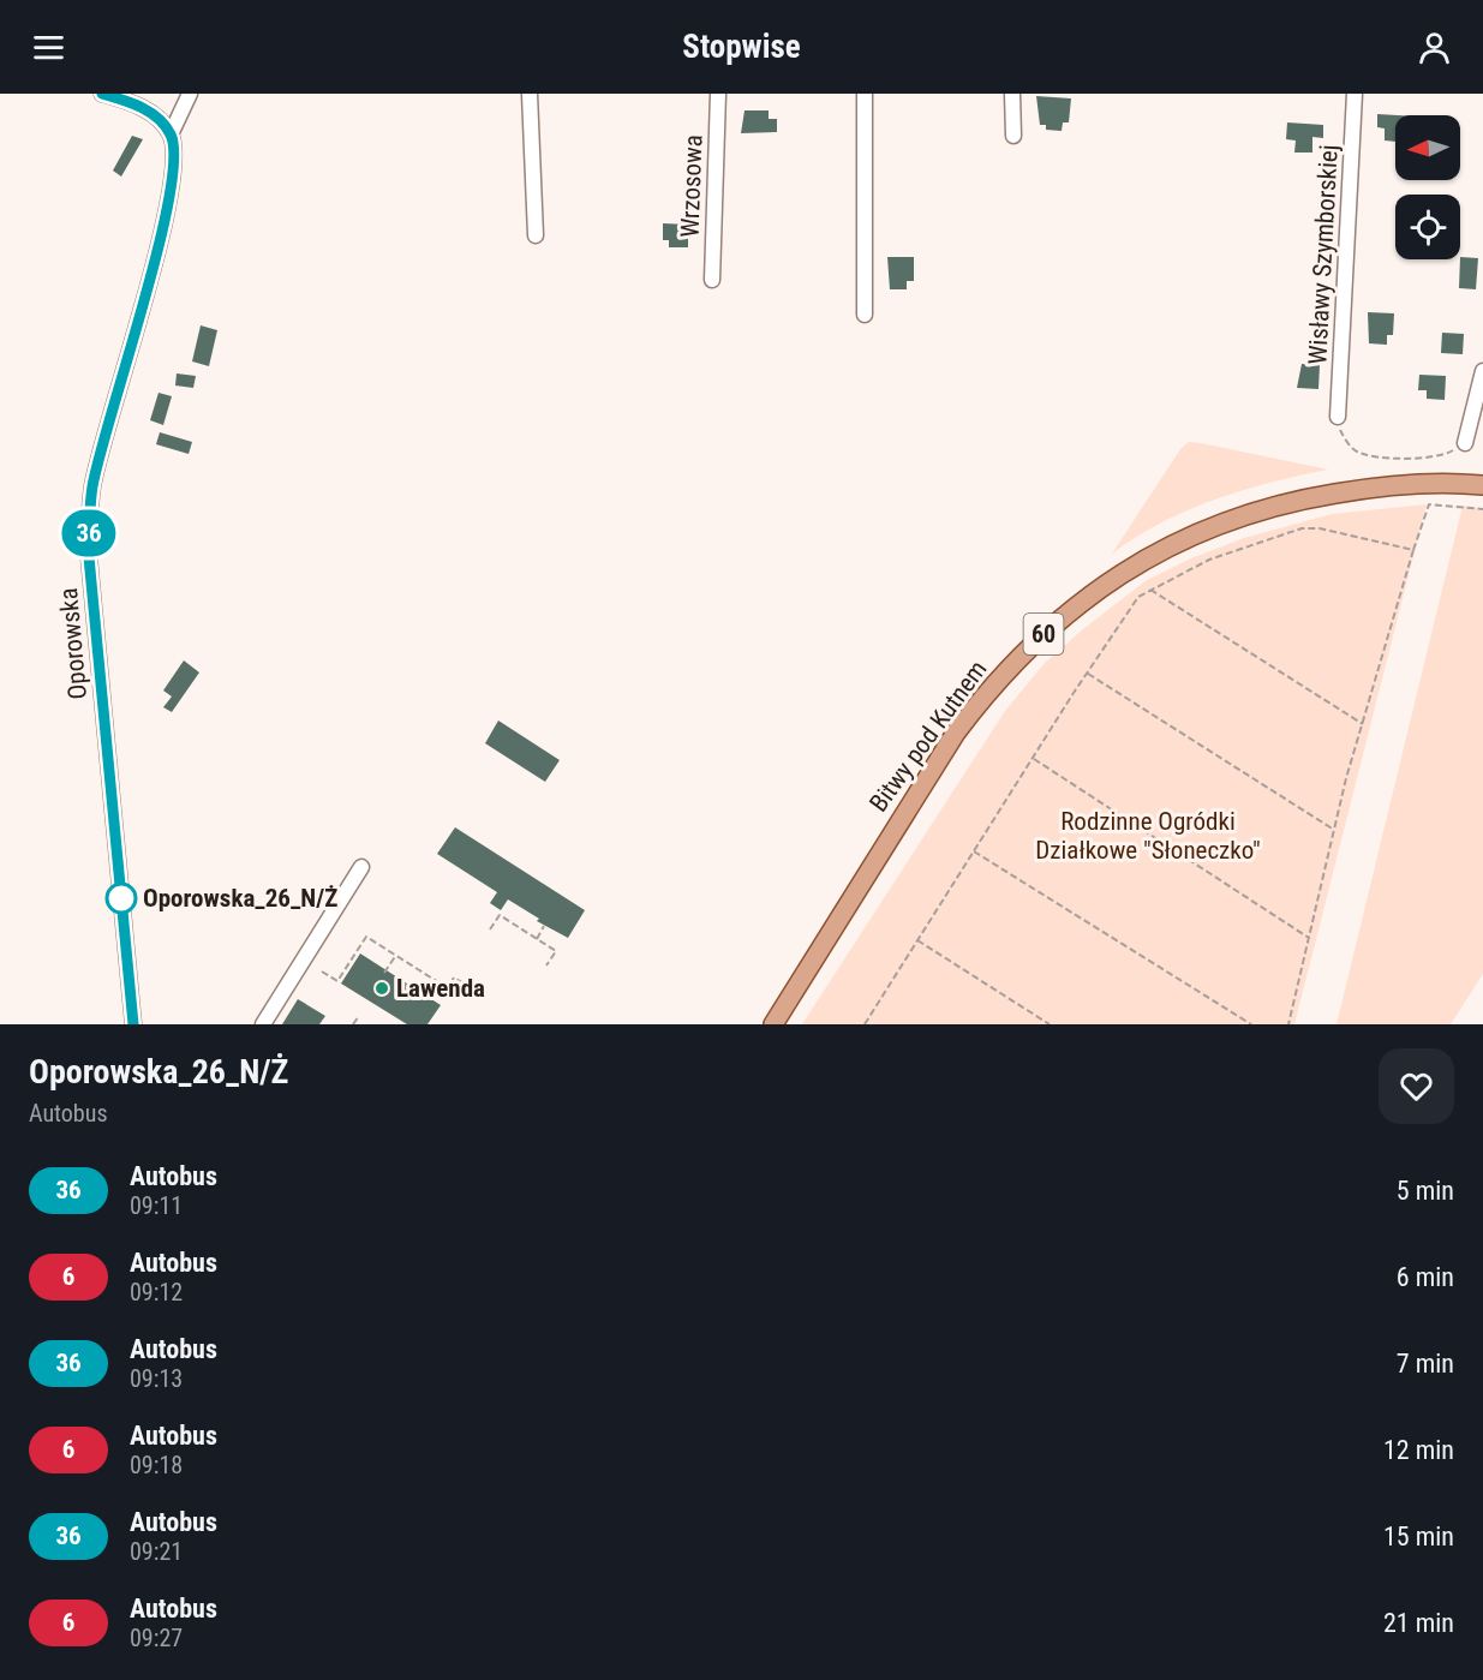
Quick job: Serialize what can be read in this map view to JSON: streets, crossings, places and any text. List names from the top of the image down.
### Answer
{
  "streets": {
    "main road": ["60", "Bitwy pod Kutnem"],
    "street": ["Wrzosowa", "Wisławy Szymborskiej", "Oporowska"]
  },
  "parks": ["Rodzinne Ogródki Działkowe \"Słoneczko\""],
  "places": ["Oporowska_26_N/Ż", "Lawenda"],
  "lines": ["bus line 36"],
  "north": "left",
  "page": {
    "header": "Stopwise",
    "on_map": "36",
    "heading": ["Oporowska_26_N/Ż", "Autobus"],
    "list": [
      {
        "mark": "36",
        "name": "Autobus",
        "note": "09:11",
        "value": "5 min"
      },
      {
        "mark": "6",
        "name": "Autobus",
        "note": "09:12",
        "value": "6 min"
      },
      {
        "mark": "36",
        "name": "Autobus",
        "note": "09:13",
        "value": "7 min"
      },
      {
        "mark": "6",
        "name": "Autobus",
        "note": "09:18",
        "value": "12 min"
      },
      {
        "mark": "36",
        "name": "Autobus",
        "note": "09:21",
        "value": "15 min"
      },
      {
        "mark": "6",
        "name": "Autobus",
        "note": "09:27",
        "value": "21 min"
      }
    ]
  }
}
